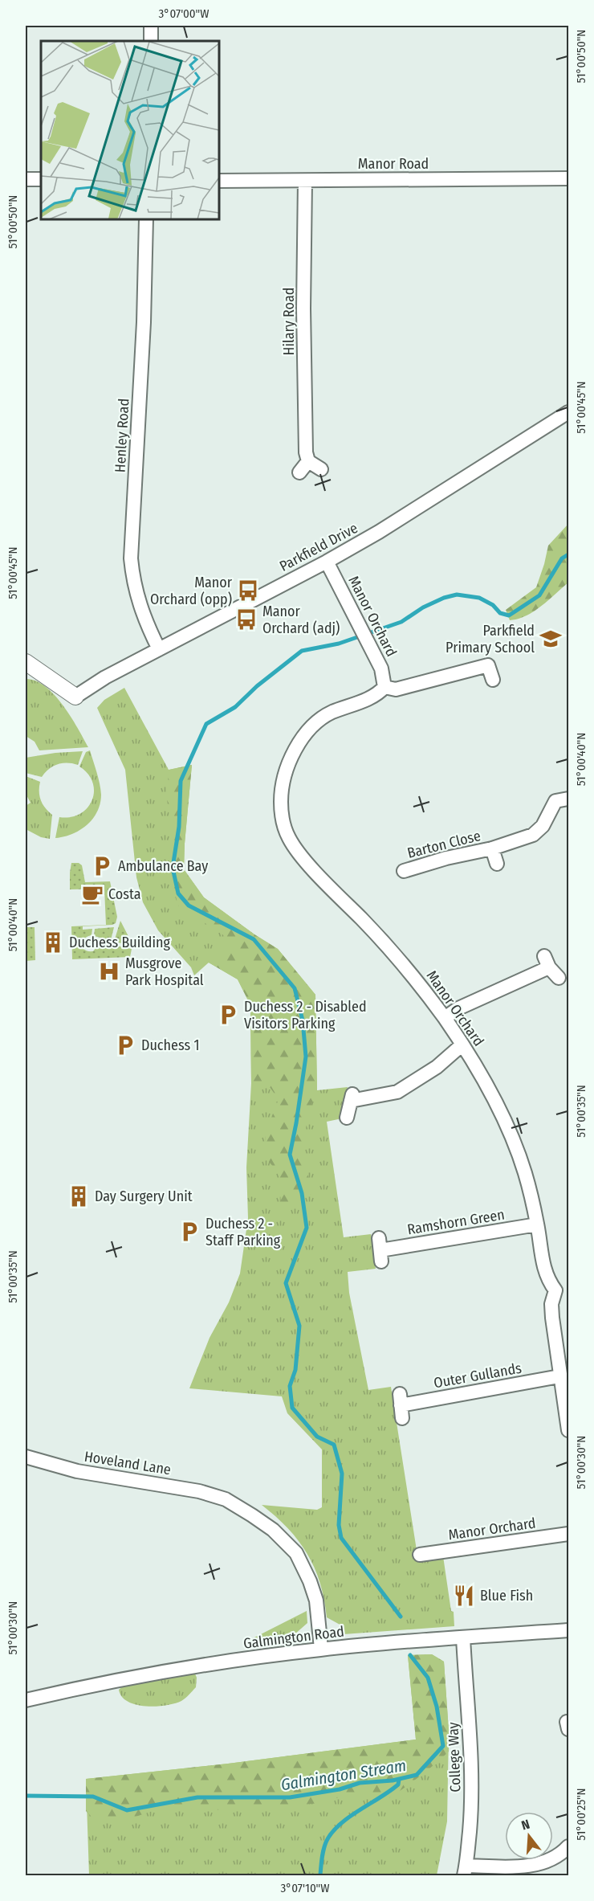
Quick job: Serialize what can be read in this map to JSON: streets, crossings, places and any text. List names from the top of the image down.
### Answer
{
  "streets": {
    "street": [
      "Manor Road",
      "Hilary Road",
      "Henley Road",
      "Parkfield Drive",
      "Manor Orchard",
      "Barton Close",
      "Ramshorn Green",
      "Outer Gullands",
      "Hoveland Lane",
      "Galmington Road",
      "College Way"
    ]
  },
  "crossings": [
    ["Manor Road", "Hilary Road"],
    ["Henley Road", "Parkfield Drive"],
    ["Parkfield Drive", "Manor Orchard"],
    ["Manor Orchard", "Ramshorn Green"],
    ["Manor Orchard", "Outer Gullands"],
    ["Hoveland Lane", "Galmington Road"],
    ["Galmington Road", "College Way"]
  ],
  "water": ["Galmington Stream"],
  "places": {
    "bus stop": ["Manor Orchard (opp)", "Manor Orchard (adj)"],
    "school or university": ["Parkfield Primary School"],
    "parking": [
      "Ambulance Bay",
      "Duchess 2 - Disabled Visitors Parking",
      "Duchess 1",
      "Duchess 2 - Staff Parking"
    ],
    "cafe": ["Costa"],
    "building": ["Duchess Building", "Day Surgery Unit"],
    "hospital": ["Musgrove Park Hospital"],
    "restaurant": ["Blue Fish"]
  },
  "north": "top",
  "coordinates": [
    "3°07'00\"W",
    "51°00'50\"N",
    "51°00'45\"N",
    "51°00'40\"N",
    "51°00'35\"N",
    "51°00'30\"N",
    "51°00'25\"N",
    "3°07'10\"W"
  ]
}
